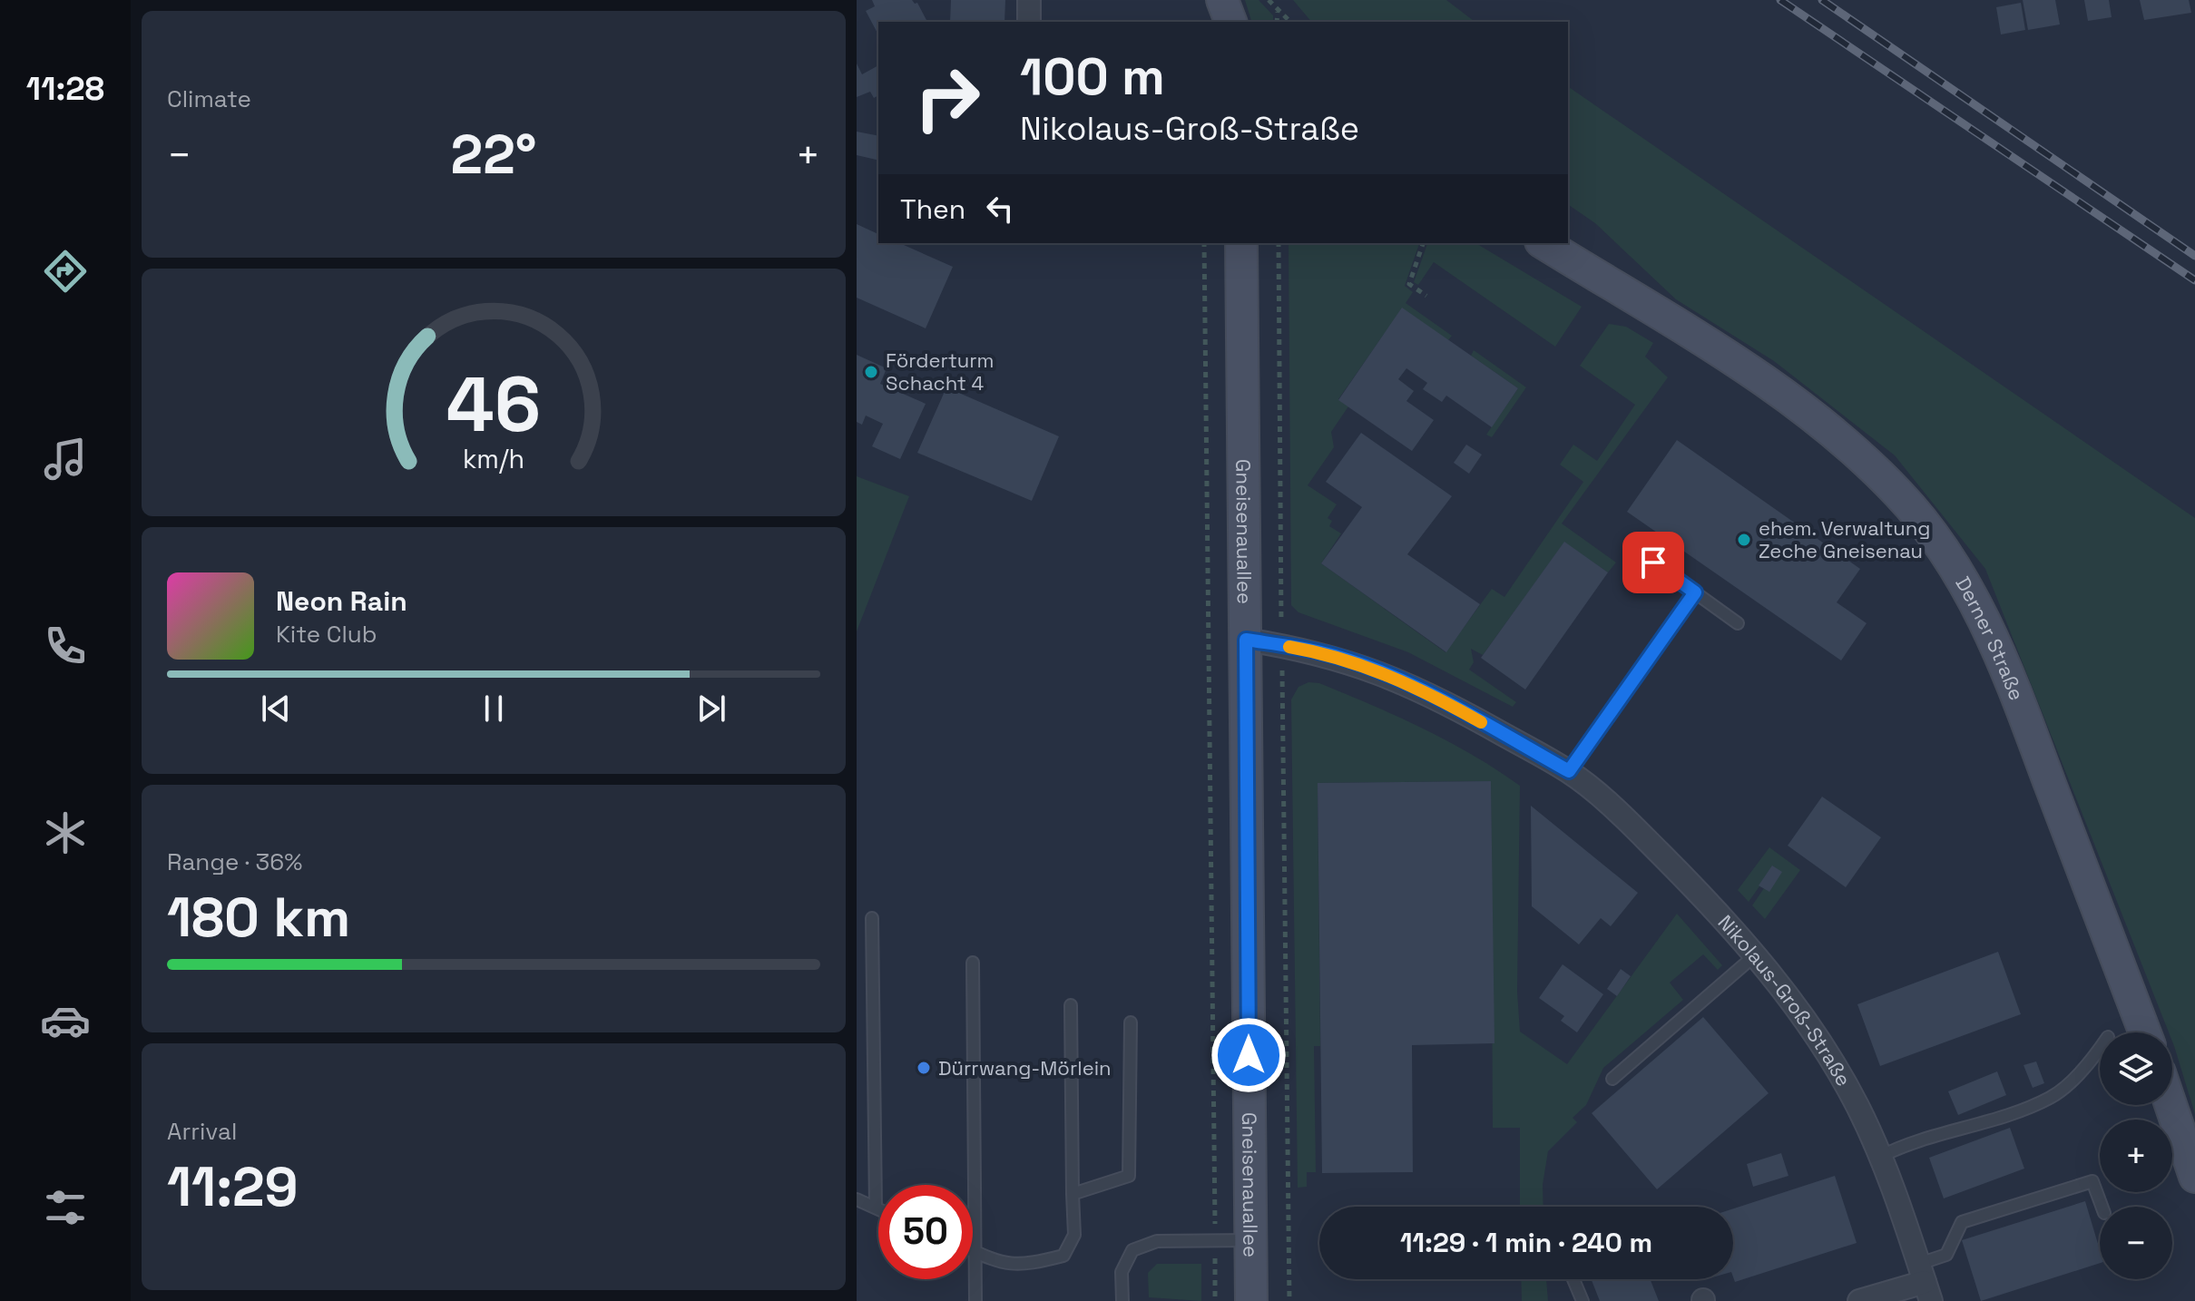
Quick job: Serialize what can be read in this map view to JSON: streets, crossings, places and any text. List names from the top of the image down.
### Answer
{
  "streets": {
    "main road": ["Gneisenauallee", "Derner Straße"],
    "street": ["Nikolaus-Groß-Straße"]
  },
  "crossings": [
    ["Gneisenauallee", "Nikolaus-Groß-Straße"]
  ],
  "places": ["Förderturm Schacht 4", "ehem. Verwaltung Zeche Gneisenau", "Dürrwang-Mörlein"],
  "page": {
    "tabs": "11:28",
    "tile": [
      "Climate",
      ["Range · 36%", "180 km"],
      ["Arrival", "11:29"]
    ],
    "turn": ["100 m", "Nikolaus-Groß-Straße"],
    "heat": ["−", "22°", "+"],
    "then": "Then",
    "song": ["Neon Rain", "Kite Club"],
    "map_buttons": ["+", "−"],
    "limit": "50",
    "trip": "11:29 · 1 min · 240 m",
    "gauge": ["46", "km/h"]
  }
}
